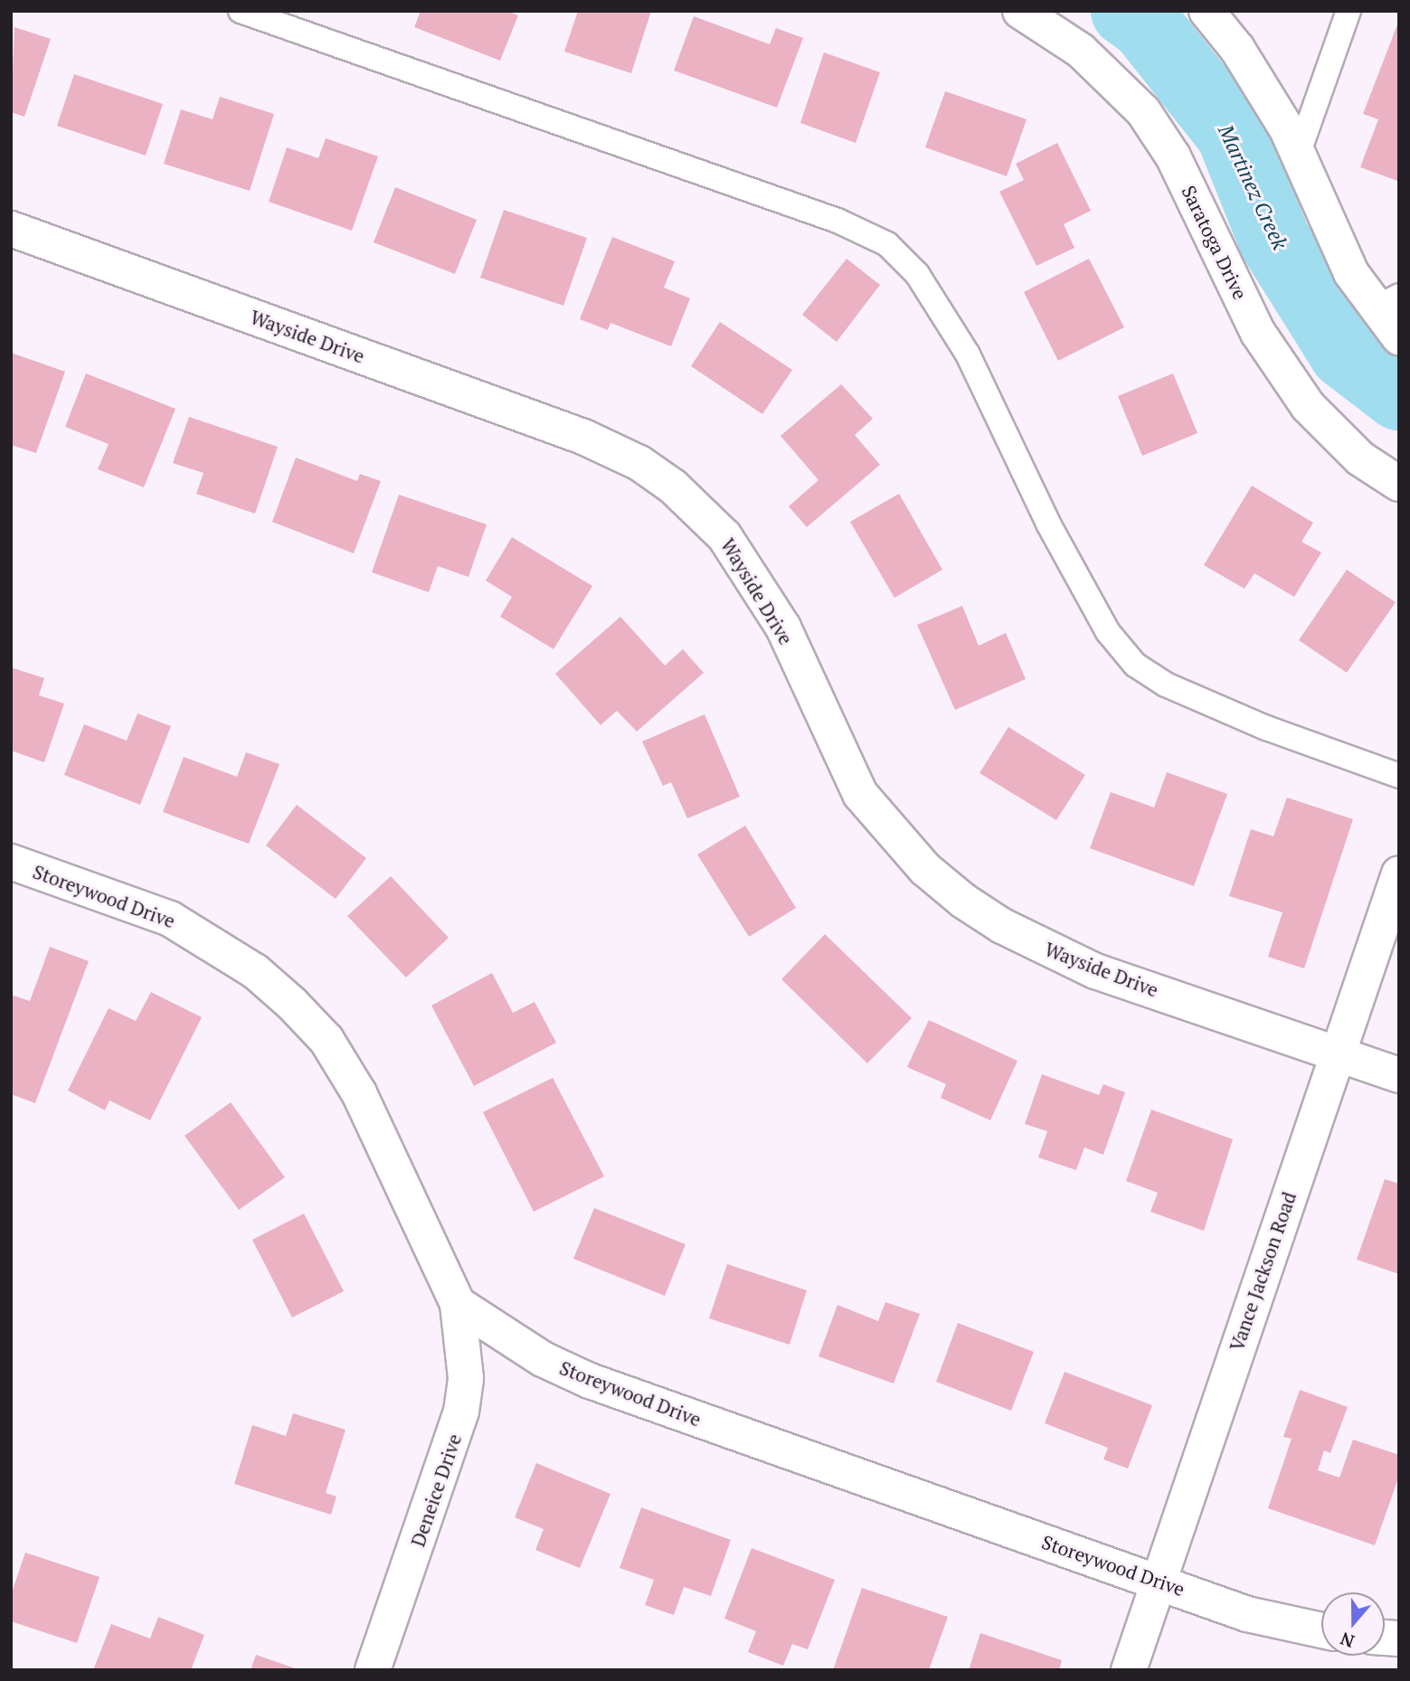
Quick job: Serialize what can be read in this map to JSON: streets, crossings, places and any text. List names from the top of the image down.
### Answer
{
  "streets": {
    "street": [
      "Saratoga Drive",
      "Wayside Drive",
      "Storeywood Drive",
      "Vance Jackson Road",
      "Deneice Drive"
    ]
  },
  "crossings": [
    ["Wayside Drive", "Vance Jackson Road"],
    ["Storeywood Drive", "Vance Jackson Road"],
    ["Storeywood Drive", "Deneice Drive"]
  ],
  "water": ["Martinez Creek"],
  "north": "bottom"
}
